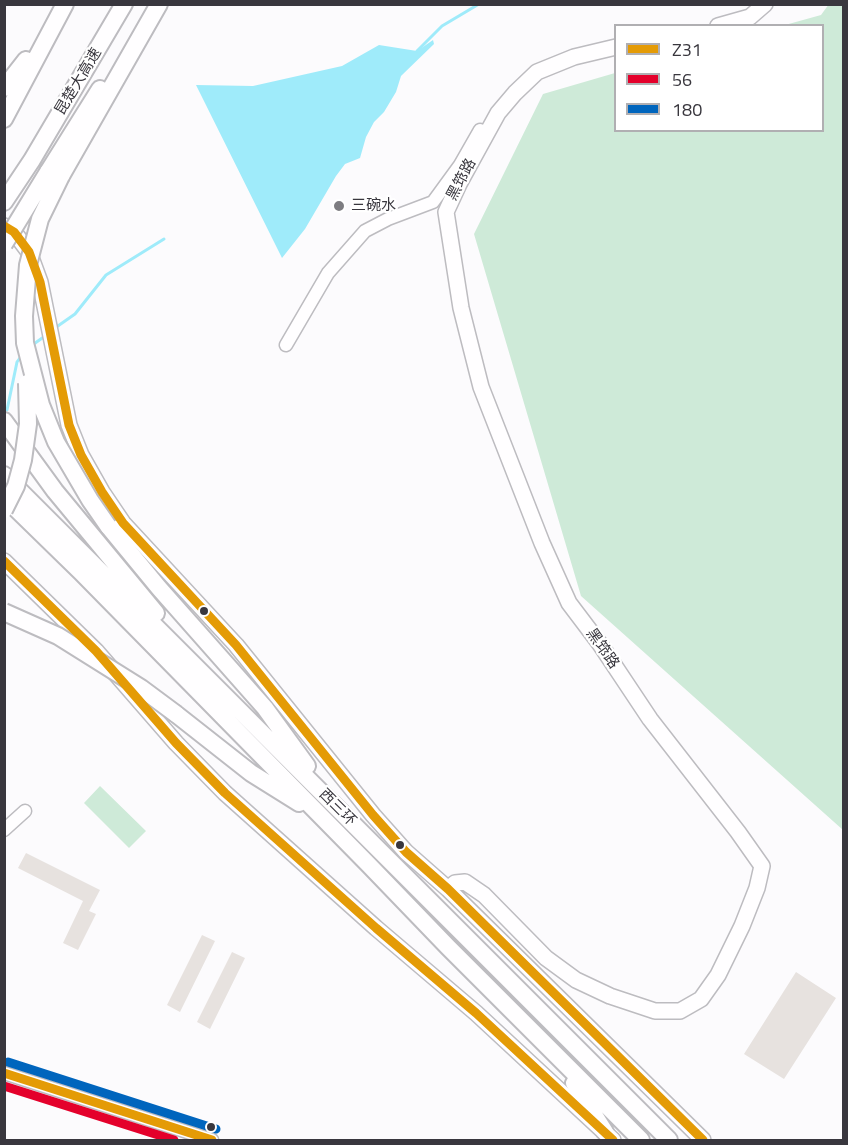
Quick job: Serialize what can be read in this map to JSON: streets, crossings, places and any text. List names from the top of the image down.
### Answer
{
  "streets": {
    "highway": ["昆楚大高速", "西三环"],
    "main road": ["黑筇路"]
  },
  "places": ["三碗水"],
  "lines": ["transit line Z31", "transit line 180", "transit line 56"],
  "legend": ["Z31", "56", "180"]
}
